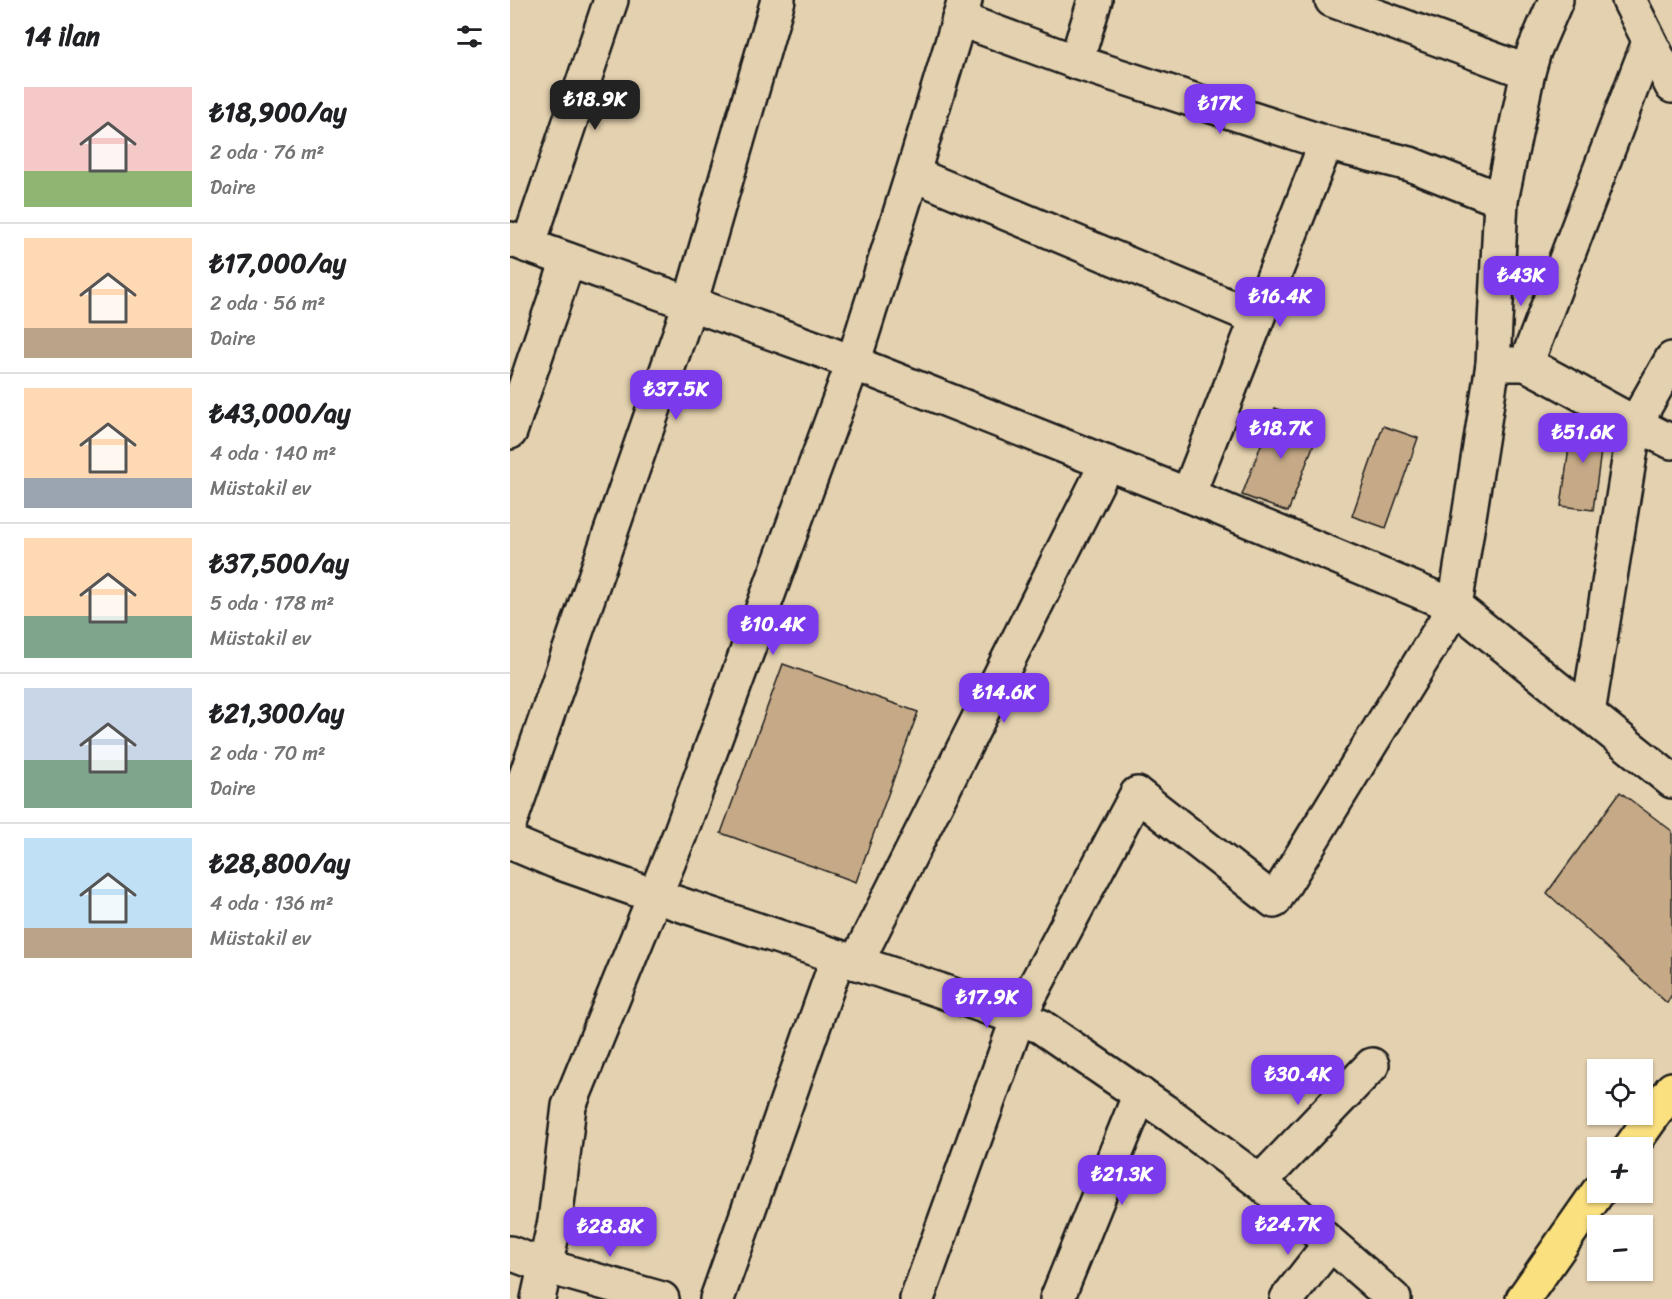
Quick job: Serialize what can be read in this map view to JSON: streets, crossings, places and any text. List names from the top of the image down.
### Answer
{
  "page": {
    "heading": "14 ilan",
    "list": [
      {
        "name": "₺18,900/ay",
        "note": "2 oda · 76 m² · Daire"
      },
      {
        "name": "₺17,000/ay",
        "note": "2 oda · 56 m² · Daire"
      },
      {
        "name": "₺43,000/ay",
        "note": "4 oda · 140 m² · Müstakil ev"
      },
      {
        "name": "₺37,500/ay",
        "note": "5 oda · 178 m² · Müstakil ev"
      },
      {
        "name": "₺21,300/ay",
        "note": "2 oda · 70 m² · Daire"
      },
      {
        "name": "₺28,800/ay",
        "note": "4 oda · 136 m² · Müstakil ev"
      }
    ],
    "price": [
      "₺18.9K",
      "₺17K",
      "₺43K",
      "₺16.4K",
      "₺37.5K",
      "₺18.7K",
      "₺51.6K",
      "₺10.4K",
      "₺14.6K",
      "₺17.9K",
      "₺30.4K",
      "₺21.3K",
      "₺24.7K",
      "₺28.8K"
    ],
    "map_buttons": ["+", "−"]
  }
}
